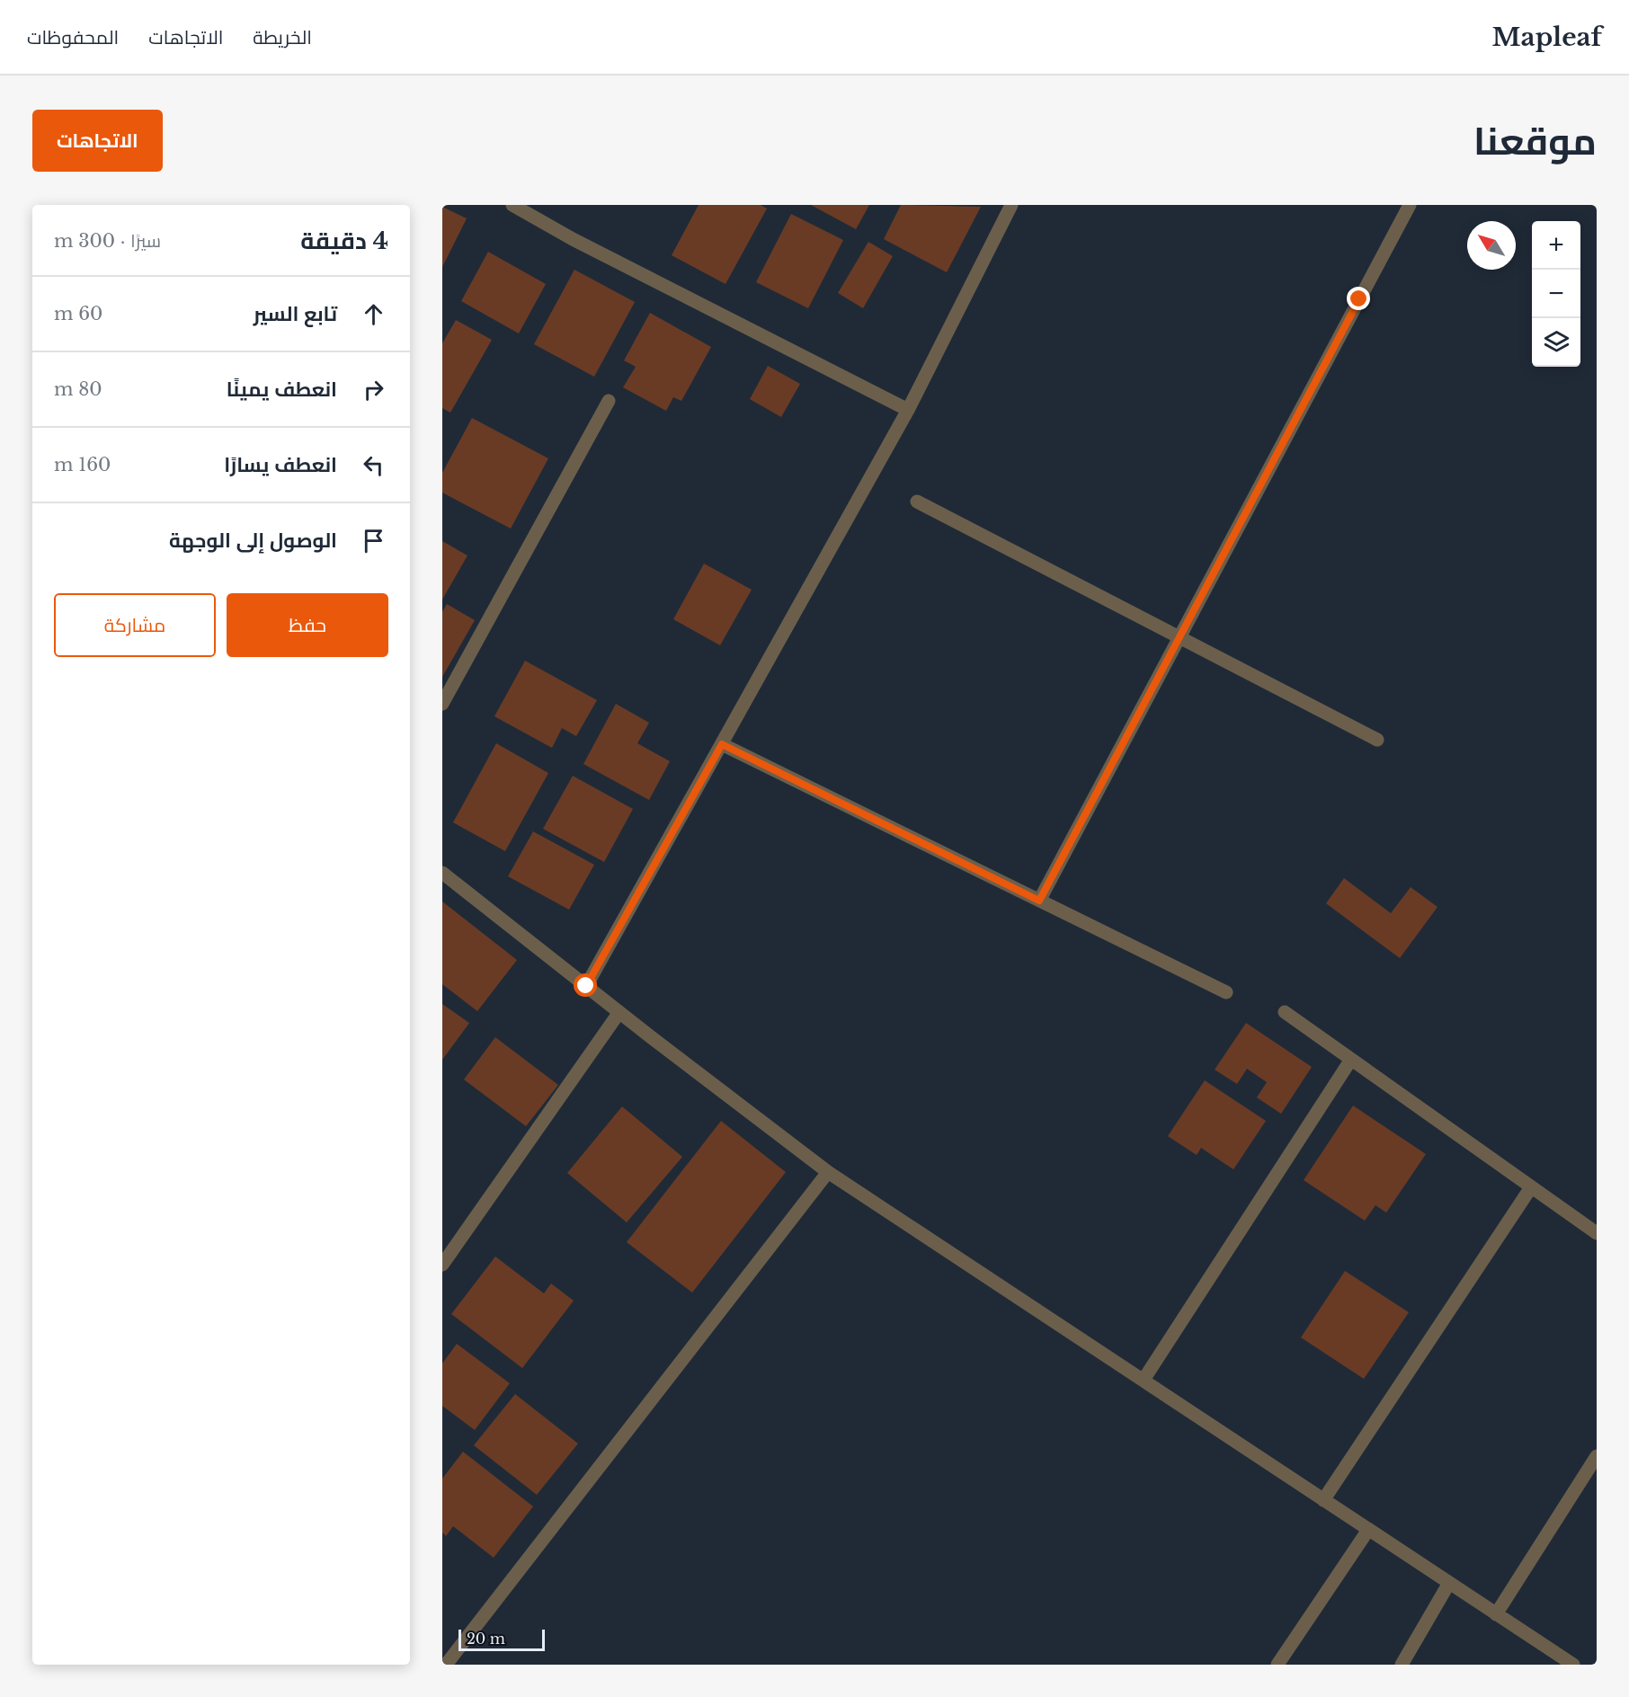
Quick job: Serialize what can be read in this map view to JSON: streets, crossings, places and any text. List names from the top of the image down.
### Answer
{
  "scale_bar": "20 m",
  "north": "top left",
  "page": {
    "header": "Mapleaf",
    "nav": ["الخريطة", "الاتجاهات", "المحفوظات"],
    "title": "موقعنا",
    "buttons": [
      "الاتجاهات",
      ["حفظ", "مشاركة"]
    ],
    "heading": ["4 دقيقة", "سيرًا · 300 m"],
    "map_buttons": ["+", "−"],
    "list": [
      ["تابع السير", "60 m"],
      ["انعطف يمينًا", "80 m"],
      ["انعطف يسارًا", "160 m"],
      "الوصول إلى الوجهة"
    ],
    "scale": "20 m"
  }
}
